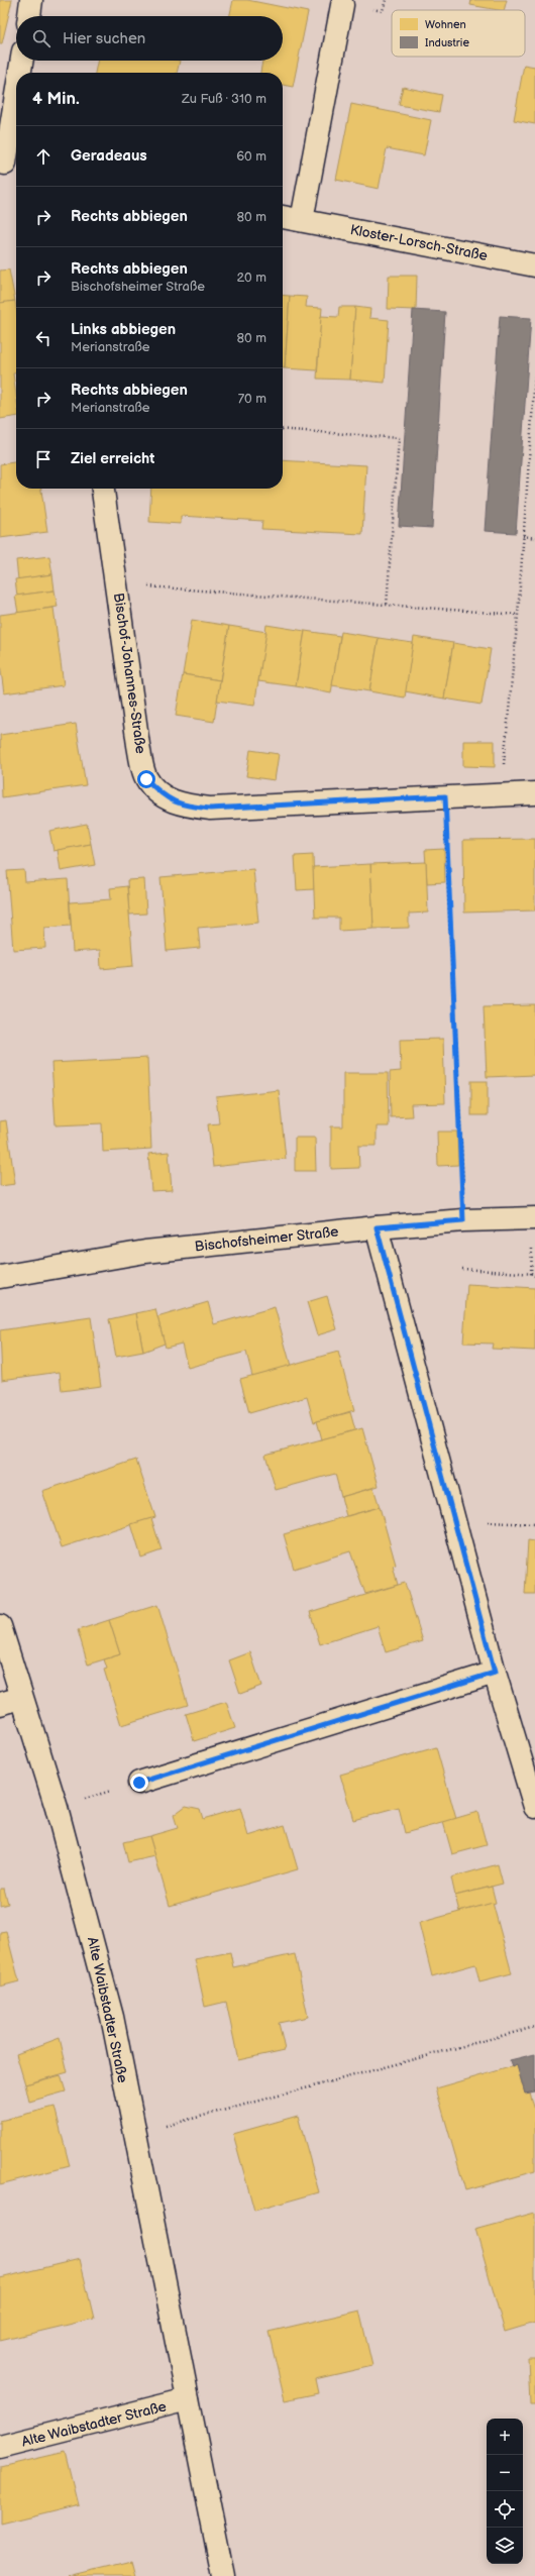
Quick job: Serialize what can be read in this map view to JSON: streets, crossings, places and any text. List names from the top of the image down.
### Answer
{
  "streets": {
    "street": [
      "Kloster-Lorsch-Straße",
      "Bischof-Johannes-Straße",
      "Bischofsheimer Straße",
      "Alte Waibstadter Straße"
    ]
  },
  "legend": ["Wohnen", "Industrie"],
  "page": {
    "search": "Hier suchen",
    "heading": ["4 Min.", "Zu Fuß · 310 m"],
    "list": [
      ["Geradeaus", "60 m"],
      ["Rechts abbiegen", "80 m"],
      ["Rechts abbiegen", "Bischofsheimer Straße", "20 m"],
      ["Links abbiegen", "Merianstraße", "80 m"],
      ["Rechts abbiegen", "Merianstraße", "70 m"],
      "Ziel erreicht"
    ],
    "map_buttons": ["+", "−"]
  }
}
